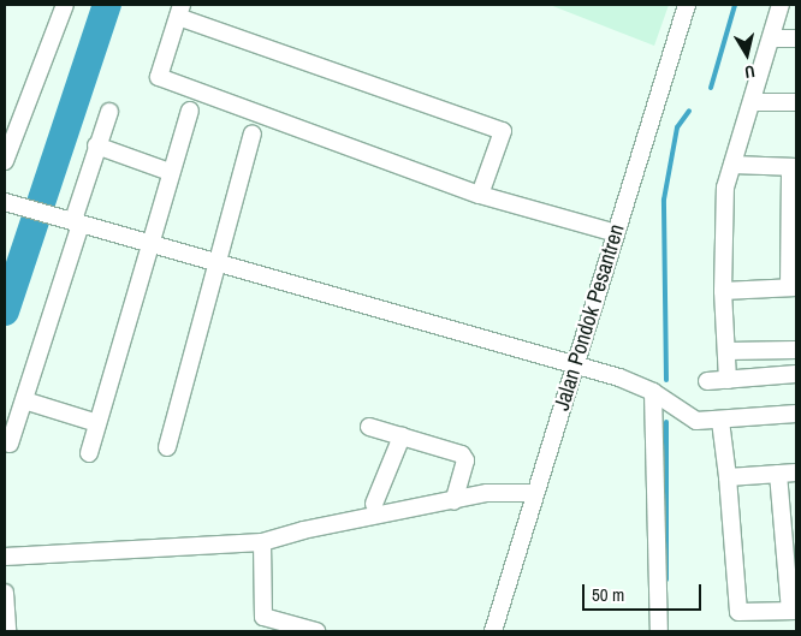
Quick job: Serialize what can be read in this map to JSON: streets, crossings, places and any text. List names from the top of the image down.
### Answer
{
  "streets": {
    "street": ["Jalan Pondok Pesantren"]
  },
  "scale_bar": "50 m",
  "north": "bottom"
}
